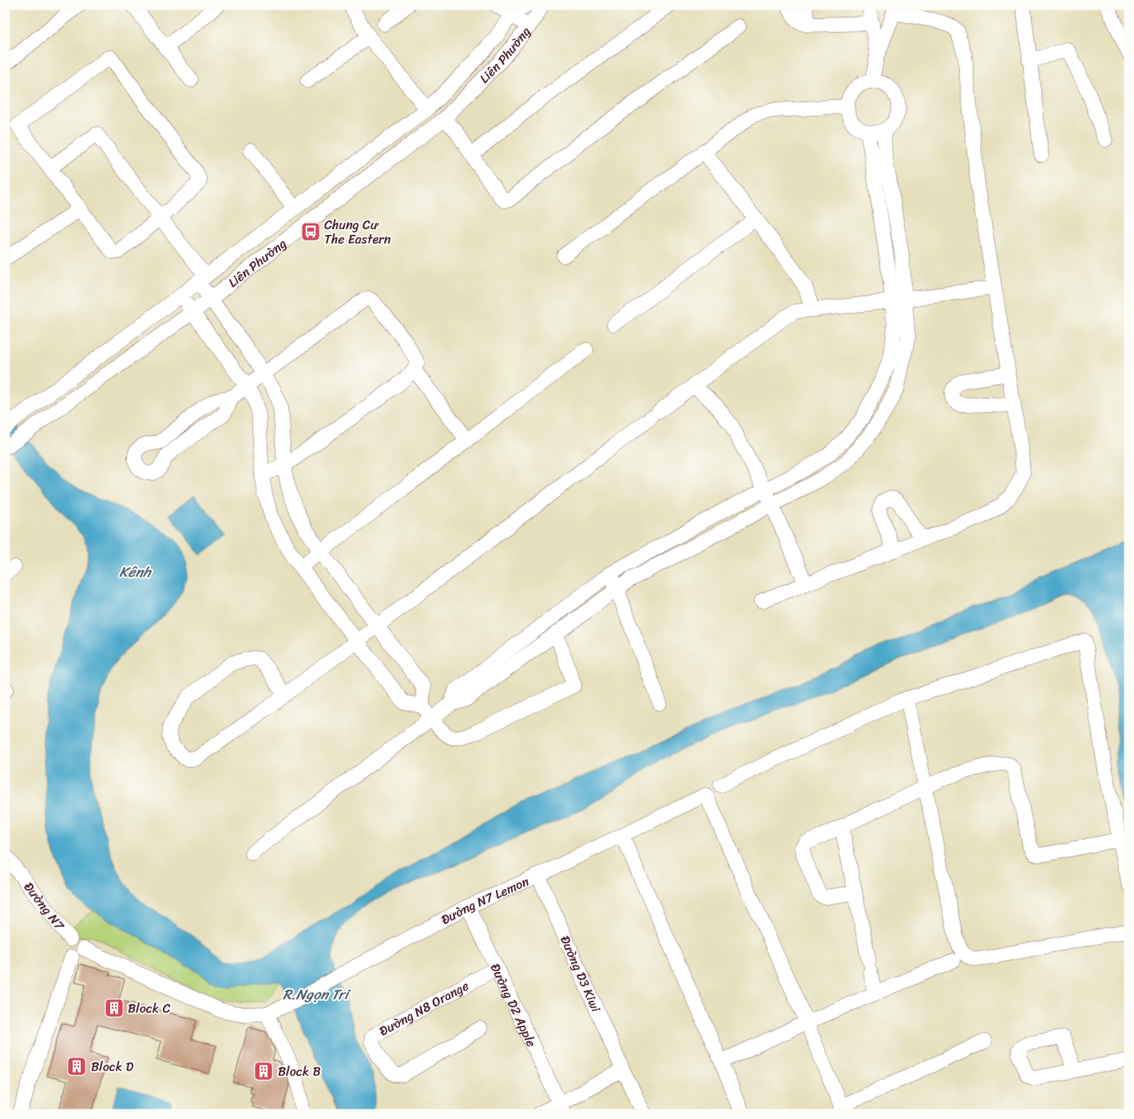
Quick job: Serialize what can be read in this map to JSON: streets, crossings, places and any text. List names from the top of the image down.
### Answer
{
  "streets": {
    "street": [
      "Liên Phường",
      "Đường N7 Lemon",
      "Đường N7",
      "Đường D3 Kiwi",
      "Đường D2 Apple",
      "Đường N8 Orange"
    ]
  },
  "crossings": [
    ["Đường N7 Lemon", "Đường D3 Kiwi"],
    ["Đường N7 Lemon", "Đường D2 Apple"],
    ["Đường D2 Apple", "Đường N8 Orange"]
  ],
  "water": ["Kênh", "R.Ngọn Tri"],
  "places": {
    "bus stop": ["Chung Cư The Eastern"],
    "building": ["Block C", "Block D", "Block B"]
  }
}
